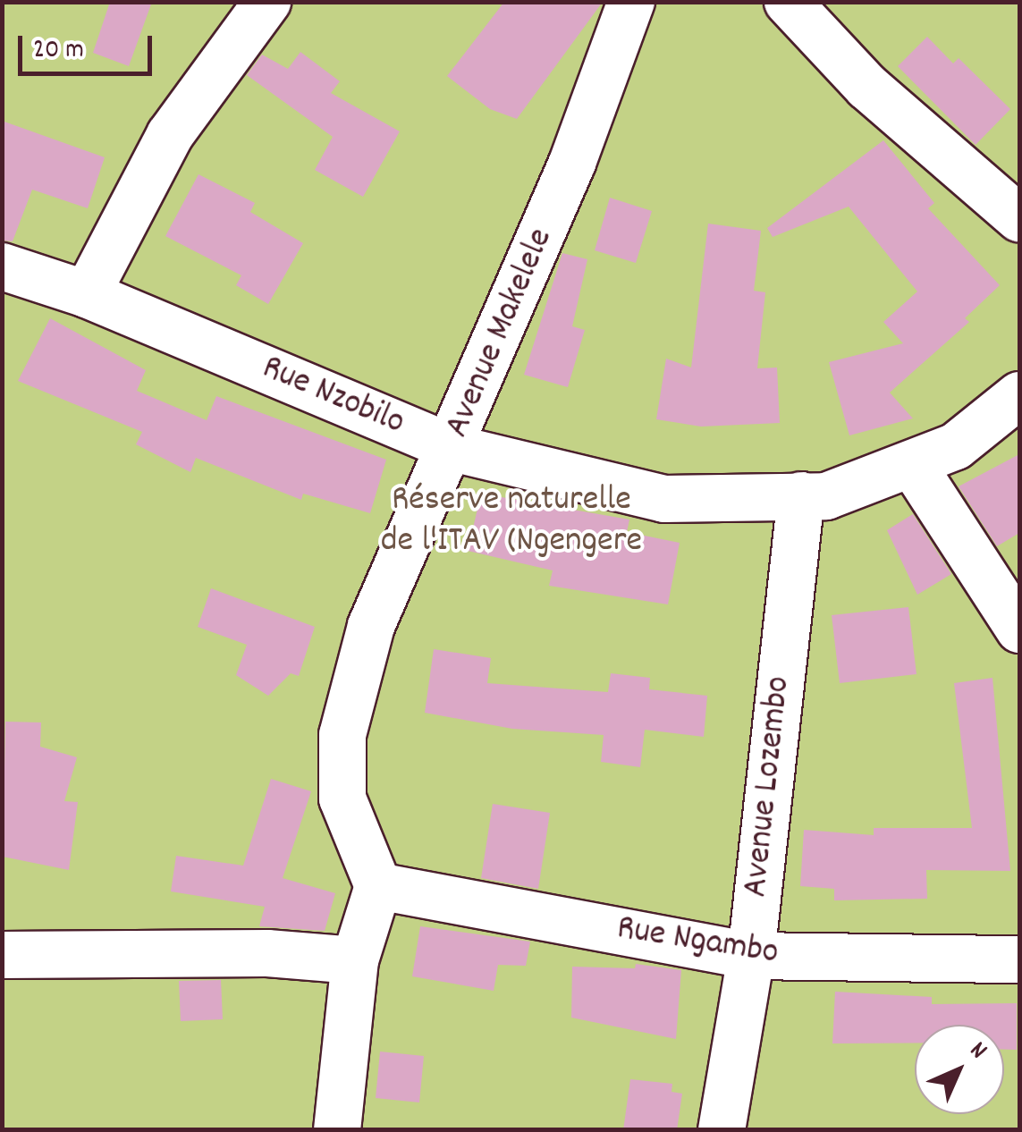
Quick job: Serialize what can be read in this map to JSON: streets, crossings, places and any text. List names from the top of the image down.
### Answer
{
  "streets": {
    "street": [
      "Avenue Makelele",
      "Rue Nzobilo",
      "Avenue Lozembo",
      "Rue Ngambo"
    ]
  },
  "crossings": [
    ["Avenue Makelele", "Rue Nzobilo"],
    ["Avenue Makelele", "Rue Ngambo"],
    ["Rue Nzobilo", "Avenue Lozembo"],
    ["Avenue Lozembo", "Rue Ngambo"]
  ],
  "parks": ["Réserve naturelle de l'ITAV (Ngengere"],
  "scale_bar": "20 m",
  "north": "top right"
}
